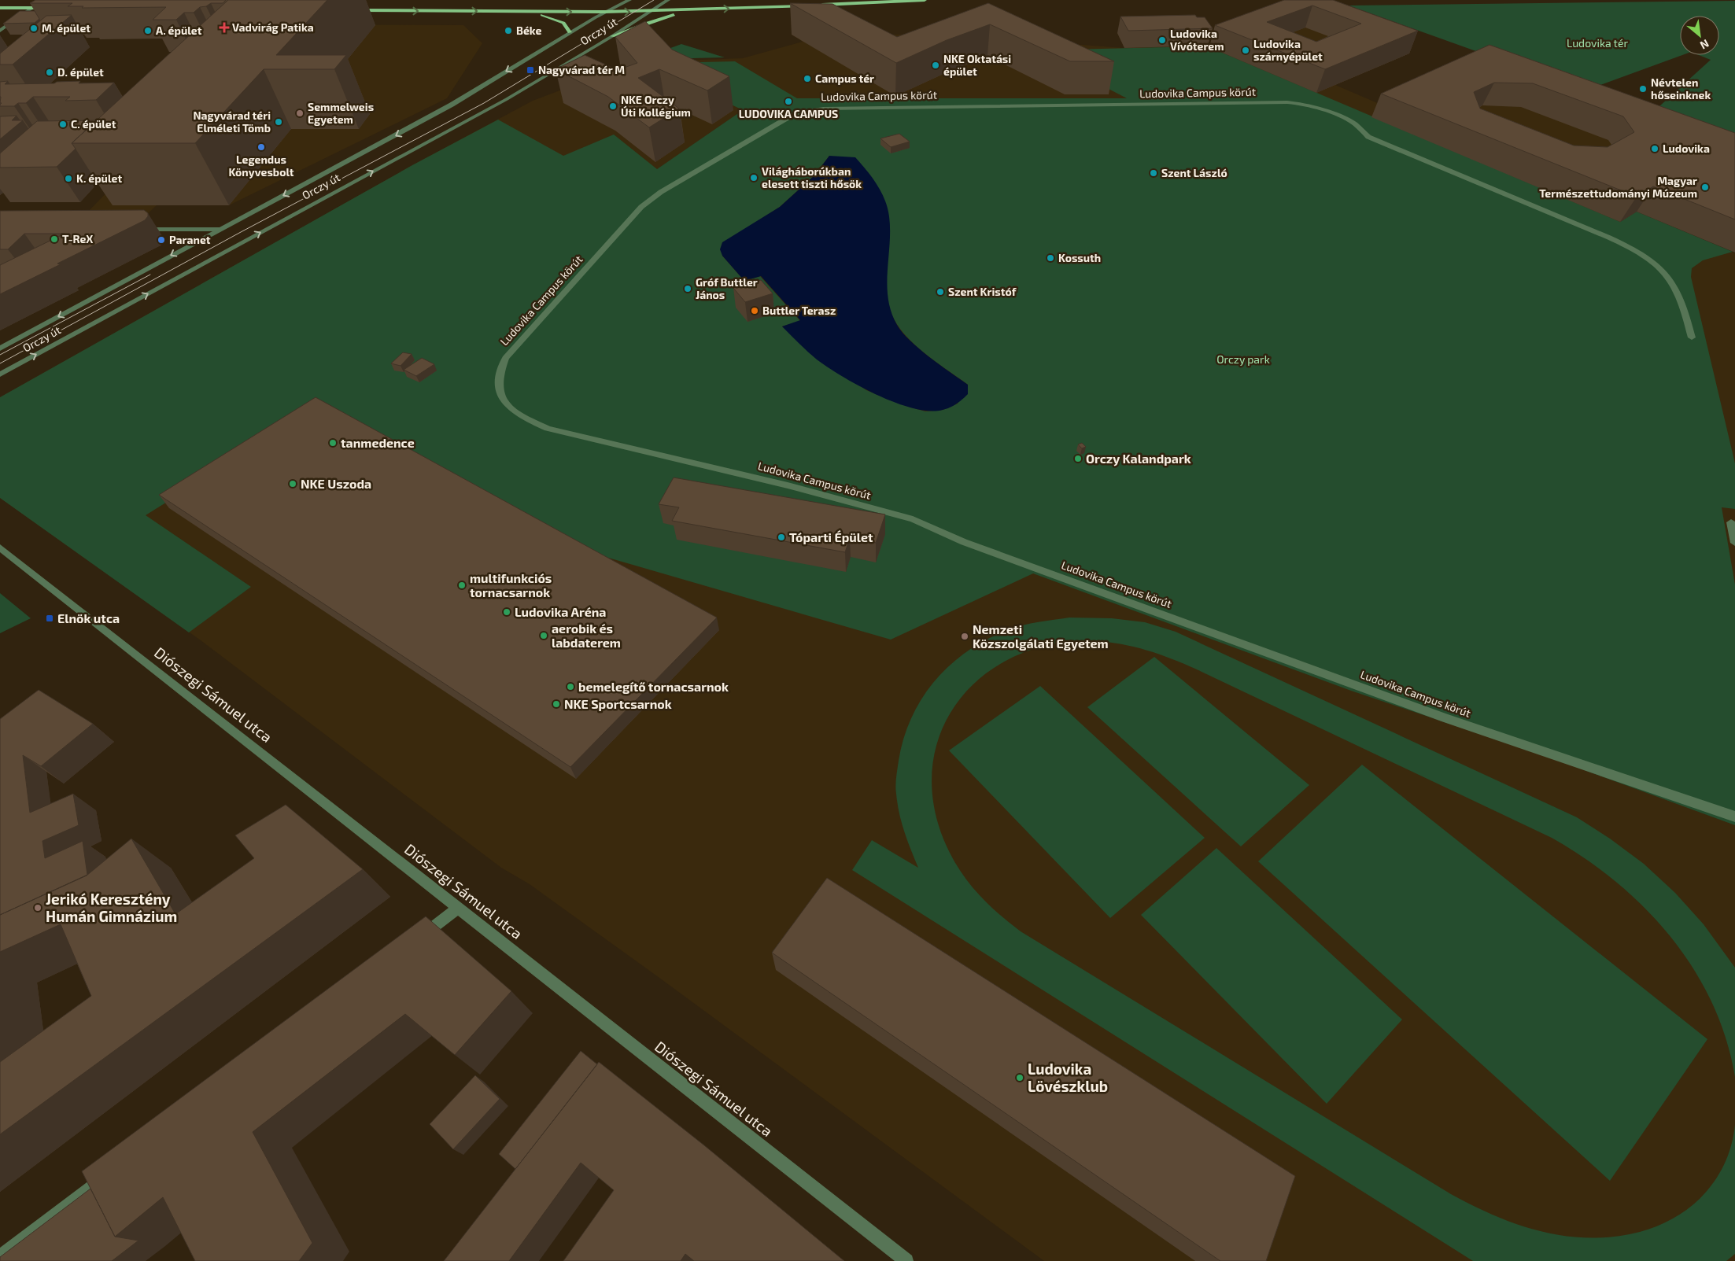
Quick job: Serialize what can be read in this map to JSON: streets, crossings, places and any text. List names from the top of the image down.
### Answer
{
  "streets": {
    "street": ["Orczy út", "Ludovika Campus körút", "Diószegi Sámuel utca"]
  },
  "parks": ["Ludovika tér", "Orczy park"],
  "places": {
    "health": ["Vadvirág Patika"],
    "other": [
      "M. épület",
      "A. épület",
      "Béke",
      "Ludovika Vívóterem",
      "Ludovika szárnyépület",
      "NKE Oktatási épület",
      "D. épület",
      "Campus tér",
      "Névtelen hőseinknek",
      "LUDOVIKA CAMPUS",
      "NKE Orczy Úti Kollégium",
      "Semmelweis Egyetem",
      "Nagyvárad téri Elméleti Tömb",
      "C. épület",
      "Legendus Könyvesbolt",
      "Ludovika",
      "Szent László",
      "Világháborúkban elesett tiszti hősök",
      "K. épület",
      "Magyar Természettudományi Múzeum",
      "T-ReX",
      "Paranet",
      "Kossuth",
      "Gróf Buttler János",
      "Szent Kristóf",
      "Buttler Terasz",
      "tanmedence",
      "Orczy Kalandpark",
      "NKE Uszoda",
      "Tóparti Épület",
      "multifunkciós tornacsarnok",
      "Ludovika Aréna",
      "aerobik és labdaterem",
      "Nemzeti Közszolgálati Egyetem",
      "bemelegítő tornacsarnok",
      "NKE Sportcsarnok",
      "Jerikó Keresztény Humán Gimnázium",
      "Ludovika Lövészklub"
    ],
    "transit": ["Nagyvárad tér M", "Elnök utca"]
  },
  "north": "bottom right"
}
